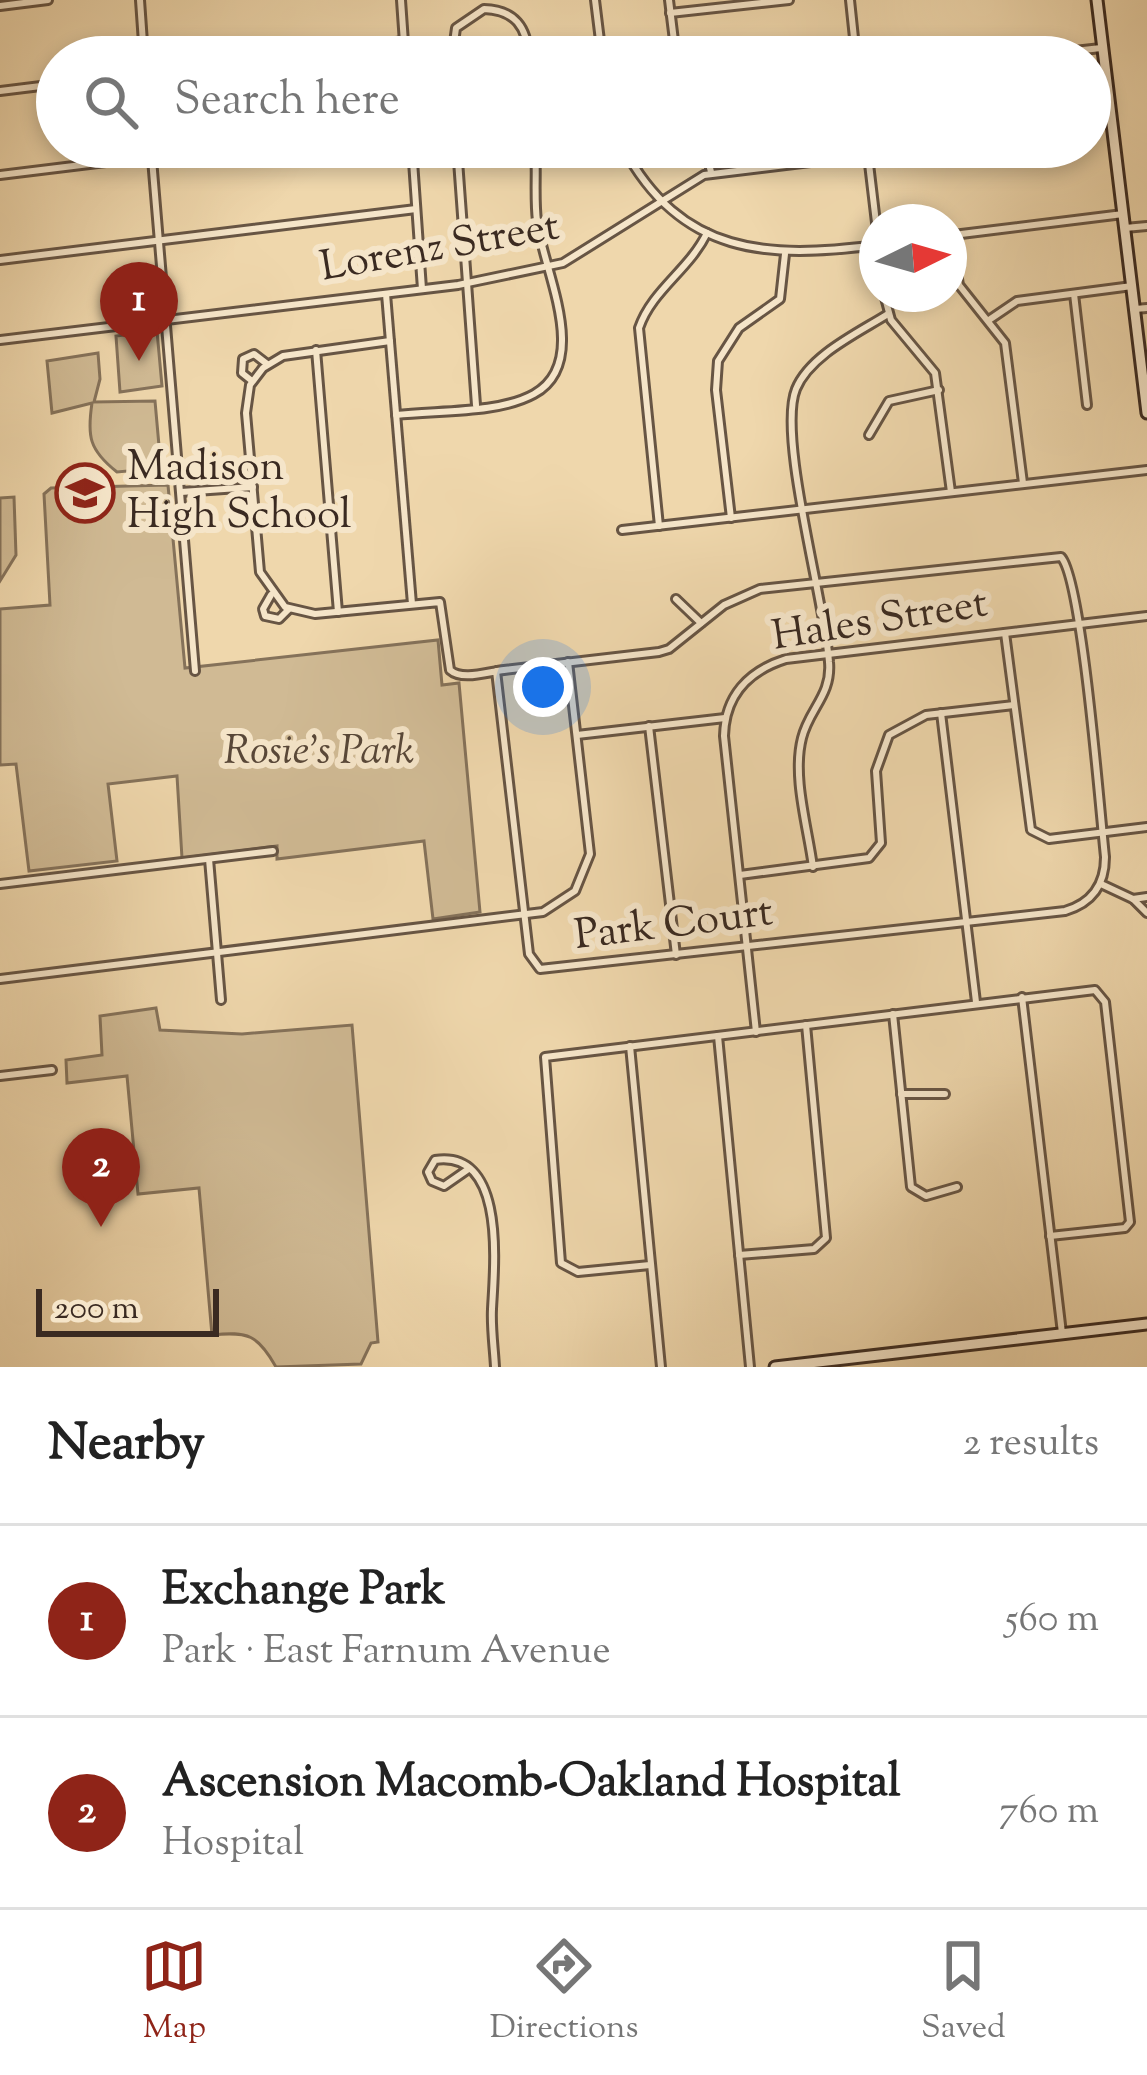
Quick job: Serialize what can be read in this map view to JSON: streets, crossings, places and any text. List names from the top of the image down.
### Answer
{
  "streets": {
    "street": ["Lorenz Street", "Hales Street", "Park Court"]
  },
  "parks": ["Rosie's Park"],
  "places": {
    "school or university": ["Madison High School"]
  },
  "scale_bar": "200 m",
  "north": "right",
  "page": {
    "search": "Search here",
    "pins": ["1", "2"],
    "scale": "200 m",
    "heading": ["Nearby", "2 results"],
    "list": [
      {
        "mark": "1",
        "name": "Exchange Park",
        "note": "Park · East Farnum Avenue",
        "value": "560 m"
      },
      {
        "mark": "2",
        "name": "Ascension Macomb-Oakland Hospital",
        "note": "Hospital",
        "value": "760 m"
      }
    ],
    "nav": ["Map", "Directions", "Saved"]
  }
}
